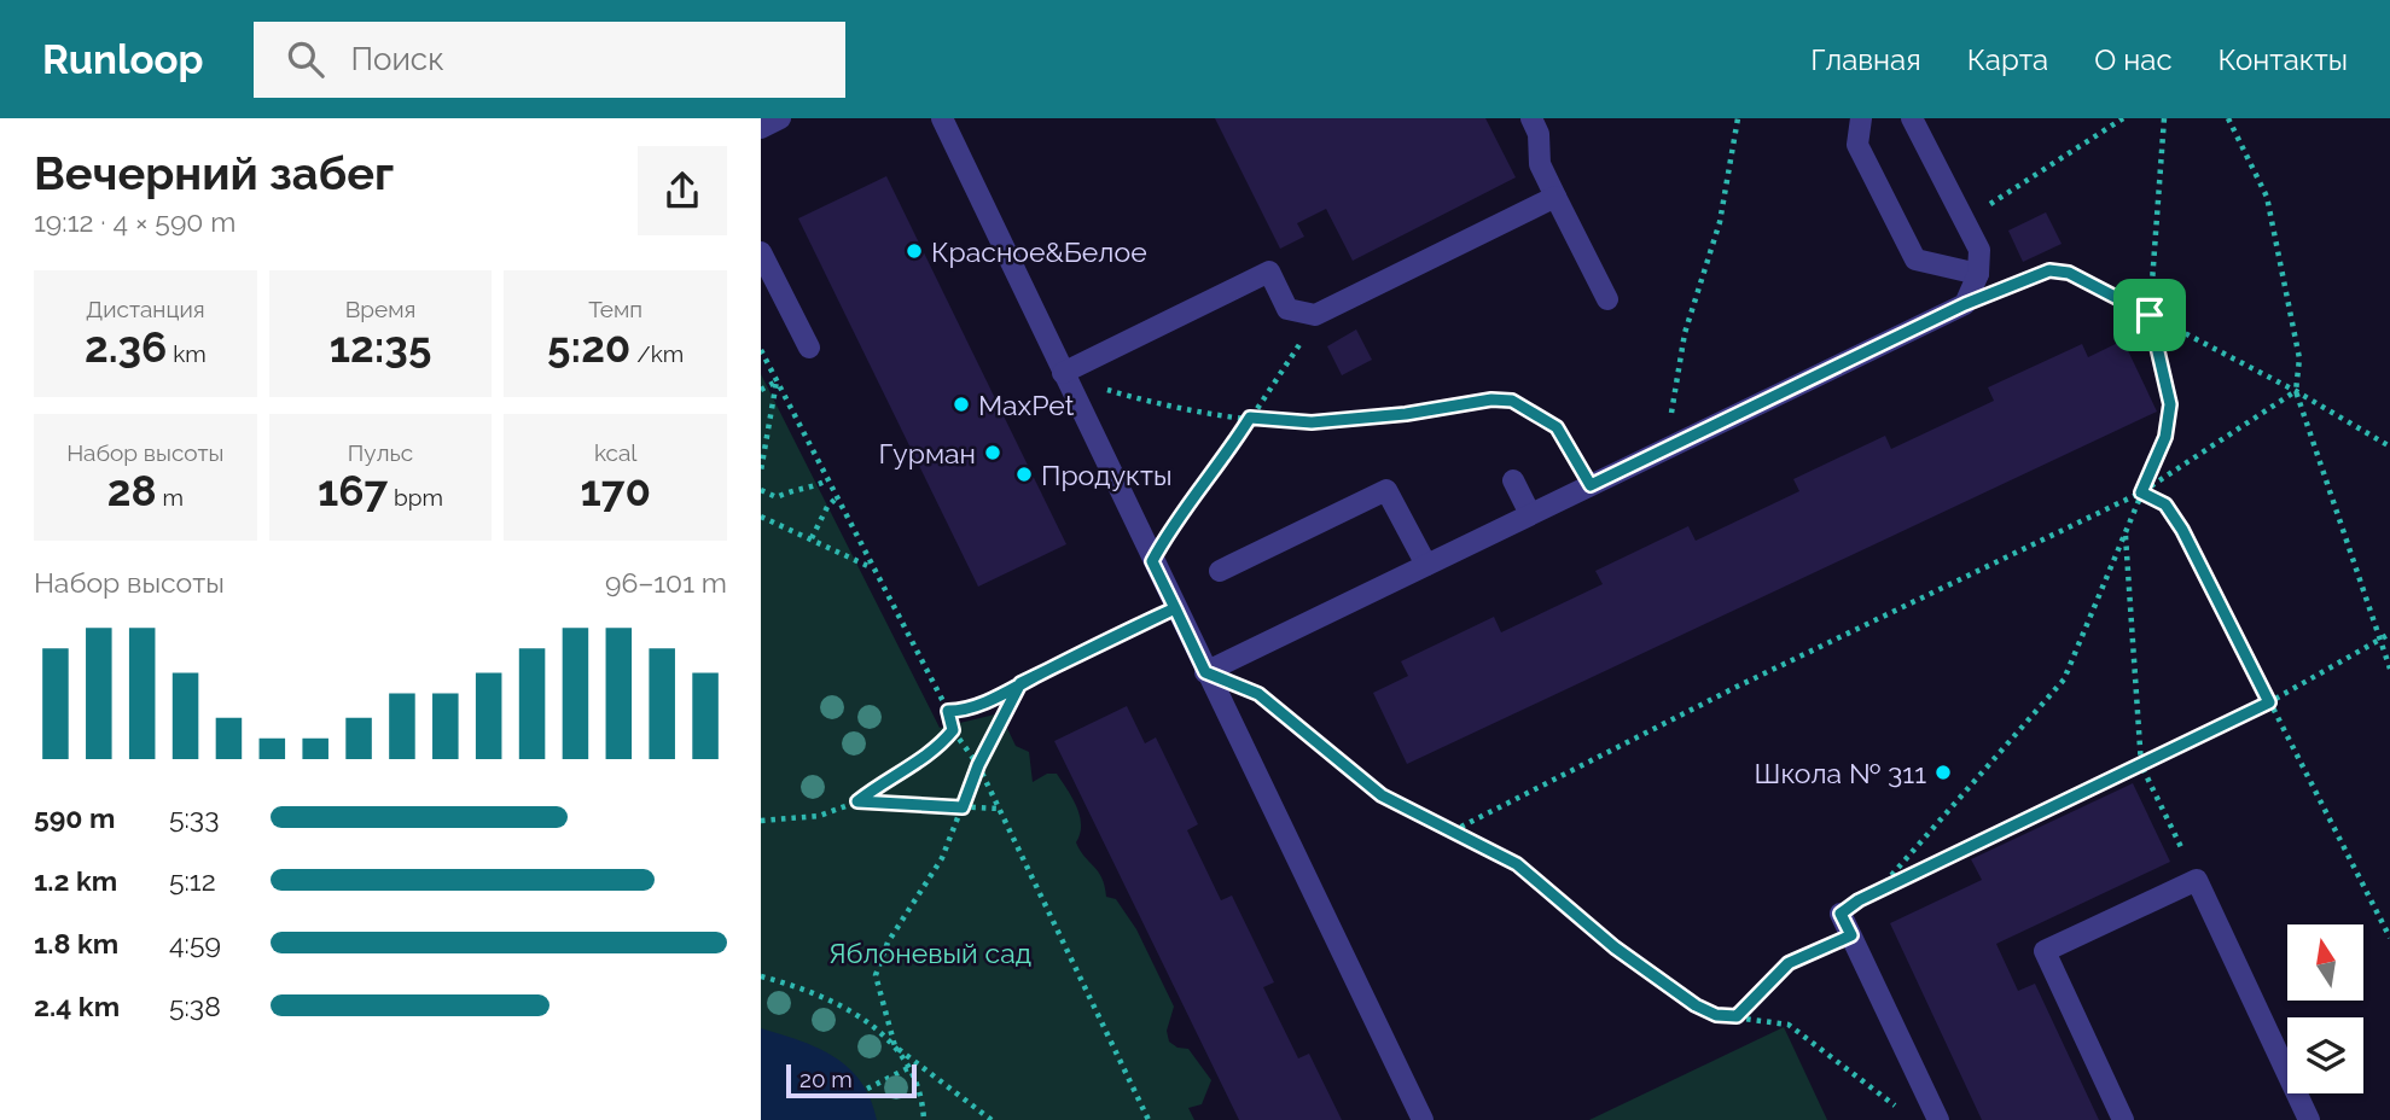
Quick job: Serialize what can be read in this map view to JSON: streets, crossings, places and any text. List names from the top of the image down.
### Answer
{
  "parks": ["Яблоневый сад"],
  "places": [
    "Красное&Белое",
    "MaxPet",
    "Гурман",
    "Продукты",
    "Школа № 311"
  ],
  "scale_bar": "20 m",
  "north": "top",
  "page": {
    "header": "Runloop",
    "search": "Поиск",
    "nav": [
      "Главная",
      "Карта",
      "О нас",
      "Контакты"
    ],
    "heading": ["Вечерний забег", "19:12 · 4 × 590 m"],
    "stats": [
      ["Дистанция", "2.36 km"],
      ["Время", "12:35"],
      ["Темп", "5:20 /km"],
      ["Набор высоты", "28 m"],
      ["Пульс", "167 bpm"],
      ["kcal", "170"]
    ],
    "chart": ["Набор высоты", "96–101 m"],
    "list": [
      {
        "name": "590 m",
        "note": "5:33"
      },
      {
        "name": "1.2 km",
        "note": "5:12"
      },
      {
        "name": "1.8 km",
        "note": "4:59"
      },
      {
        "name": "2.4 km",
        "note": "5:38"
      }
    ],
    "scale": "20 m"
  }
}
